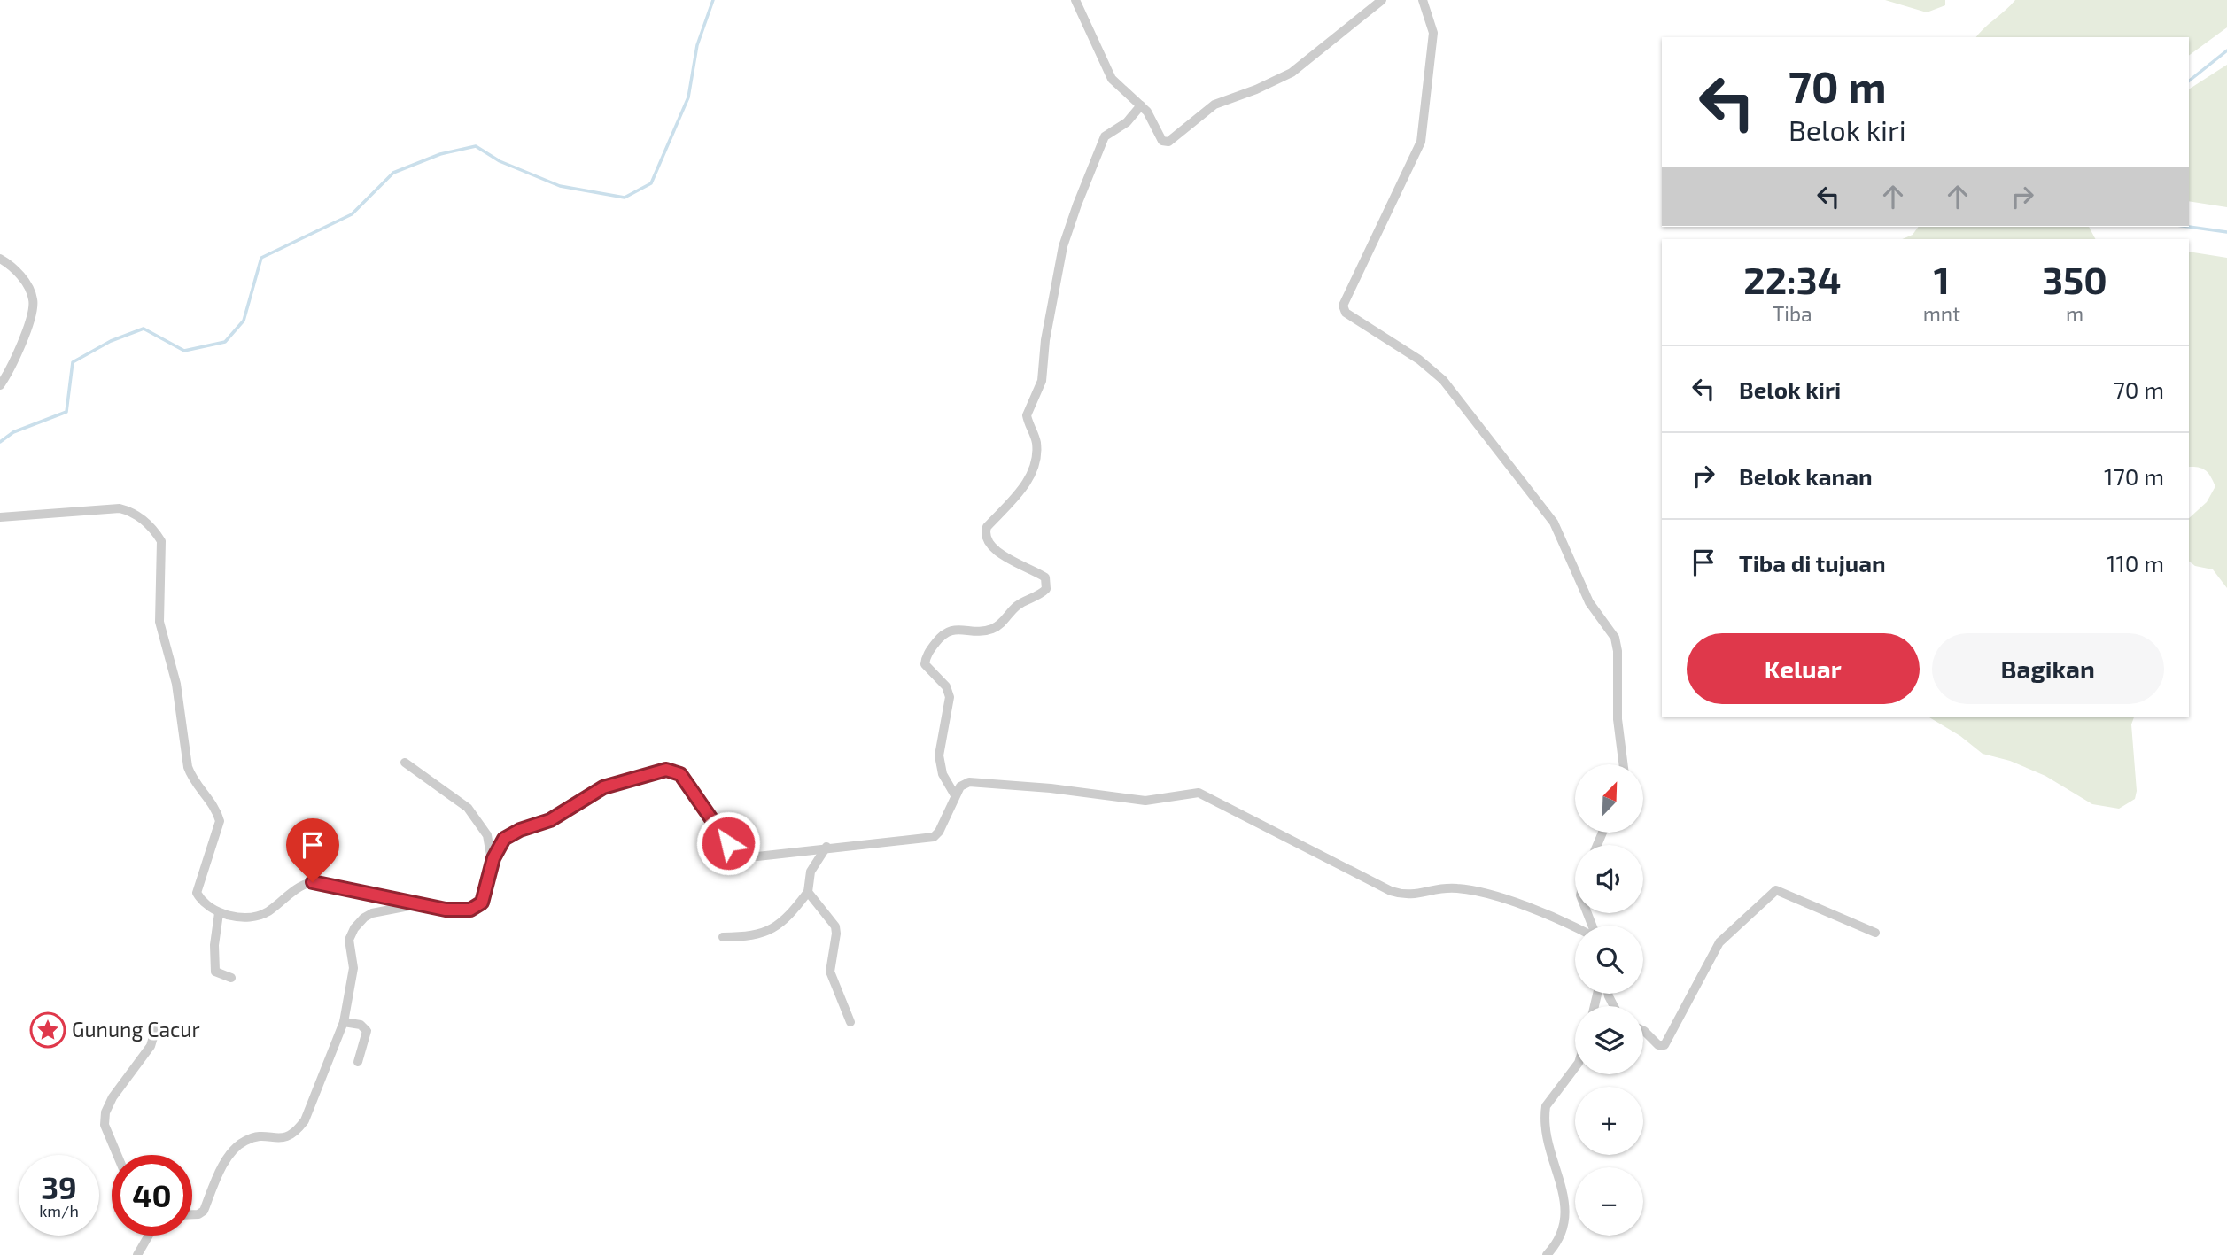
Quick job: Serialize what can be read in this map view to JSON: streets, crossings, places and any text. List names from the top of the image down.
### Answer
{
  "places": {
    "place": ["Gunung Cacur"]
  },
  "north": "top right",
  "page": {
    "turn": ["70 m", "Belok kiri"],
    "eta": [
      "22:34",
      "Tiba",
      "1",
      "mnt",
      "350",
      "m"
    ],
    "list": [
      {
        "name": "Belok kiri",
        "value": "70 m"
      },
      {
        "name": "Belok kanan",
        "value": "170 m"
      },
      {
        "name": "Tiba di tujuan",
        "value": "110 m"
      }
    ],
    "buttons": ["Keluar", "Bagikan"],
    "map_buttons": ["+", "−"],
    "speed": "39 km/h",
    "limit": "40"
  }
}
